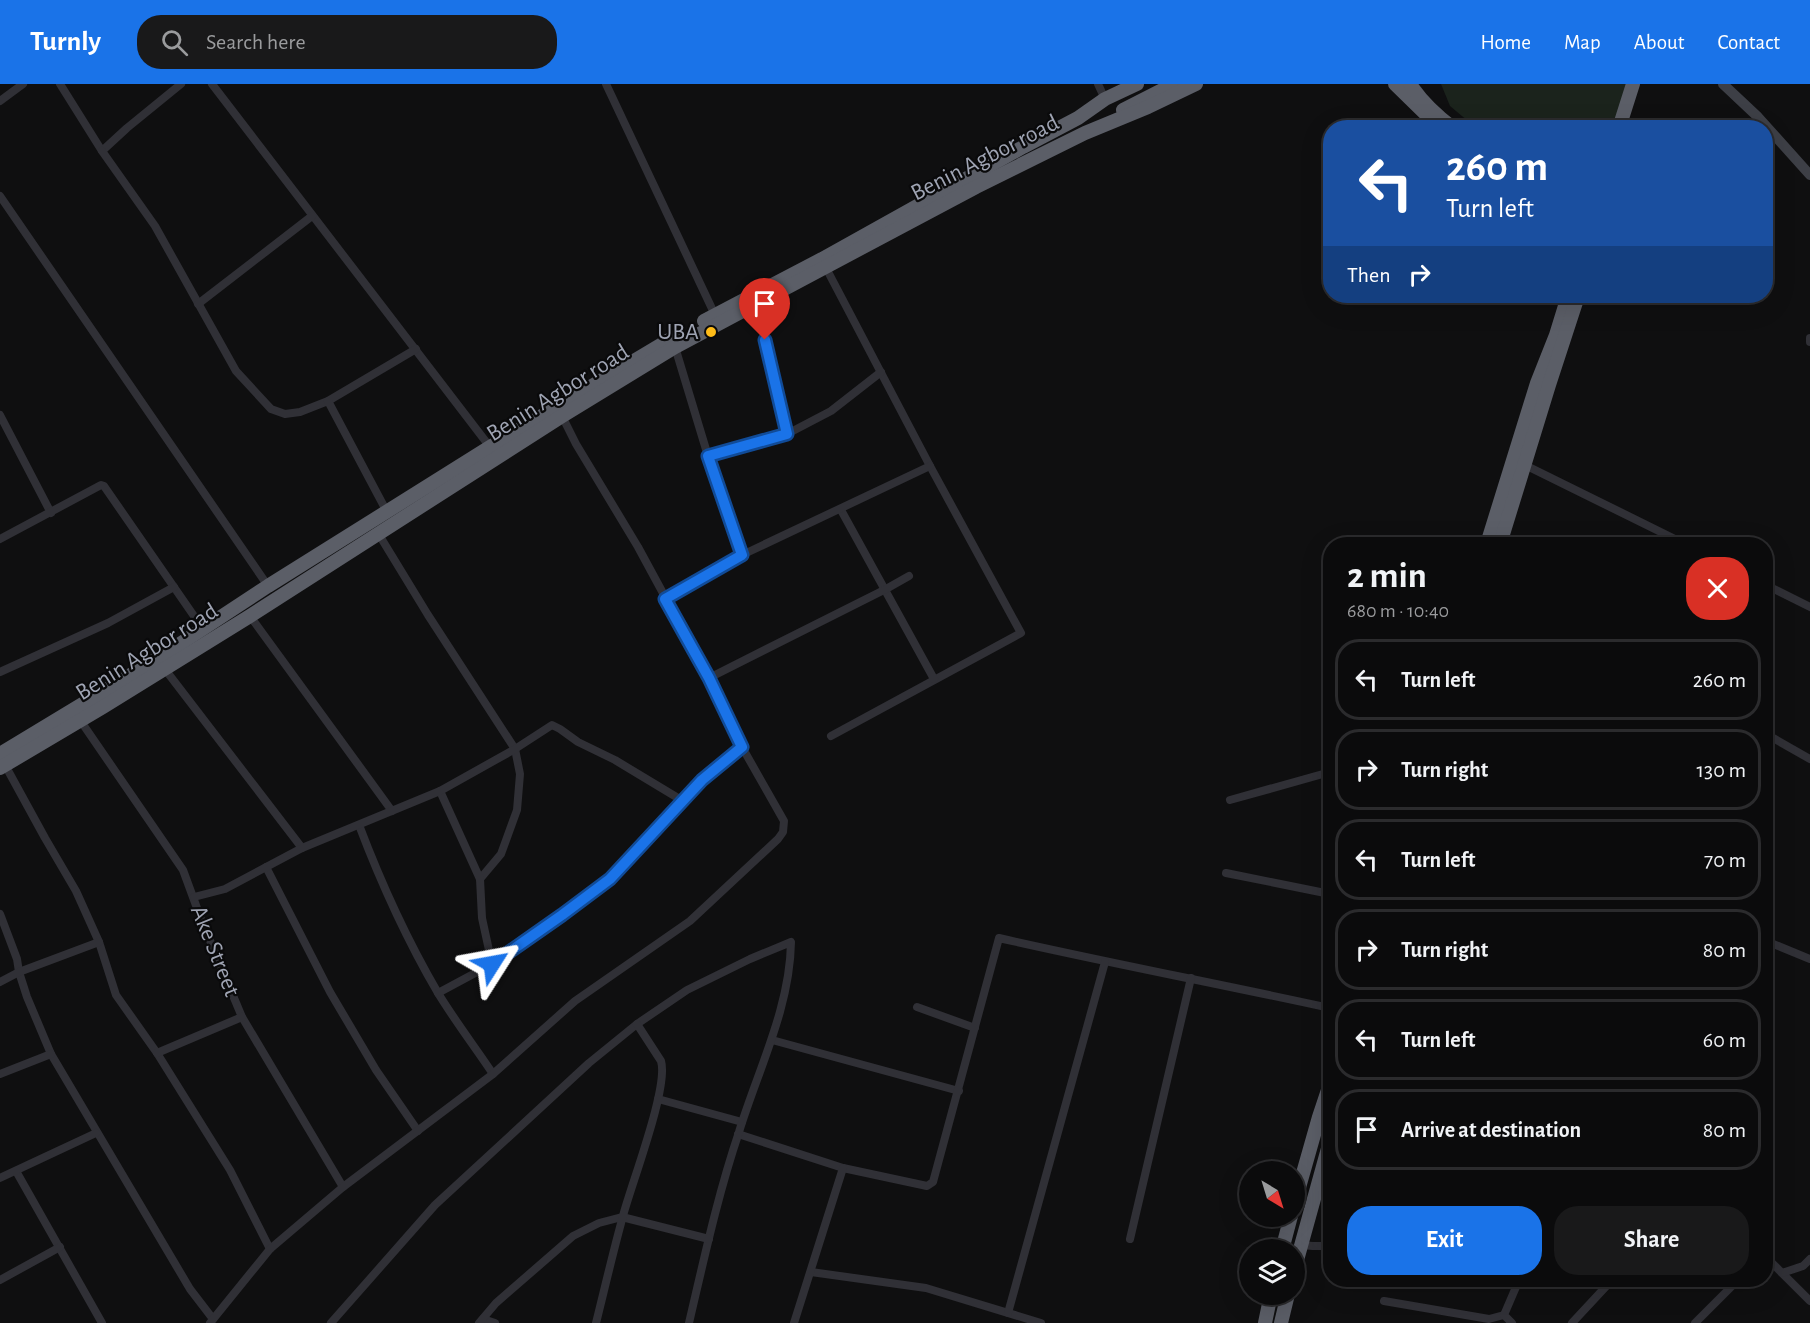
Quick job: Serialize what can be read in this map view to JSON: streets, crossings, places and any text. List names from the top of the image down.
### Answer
{
  "streets": {
    "highway": ["Benin Agbor road"],
    "street": ["Ake Street"]
  },
  "crossings": [
    ["Benin Agbor road", "Ake Street"]
  ],
  "places": ["UBA"],
  "north": "bottom right",
  "page": {
    "header": "Turnly",
    "search": "Search here",
    "nav": [
      "Home",
      "Map",
      "About",
      "Contact"
    ],
    "turn": ["260 m", "Turn left"],
    "then": "Then",
    "heading": ["2 min", "680 m · 10:40"],
    "list": [
      {
        "name": "Turn left",
        "value": "260 m"
      },
      {
        "name": "Turn right",
        "value": "130 m"
      },
      {
        "name": "Turn left",
        "value": "70 m"
      },
      {
        "name": "Turn right",
        "value": "80 m"
      },
      {
        "name": "Turn left",
        "value": "60 m"
      },
      {
        "name": "Arrive at destination",
        "value": "80 m"
      }
    ],
    "buttons": ["Exit", "Share"]
  }
}
